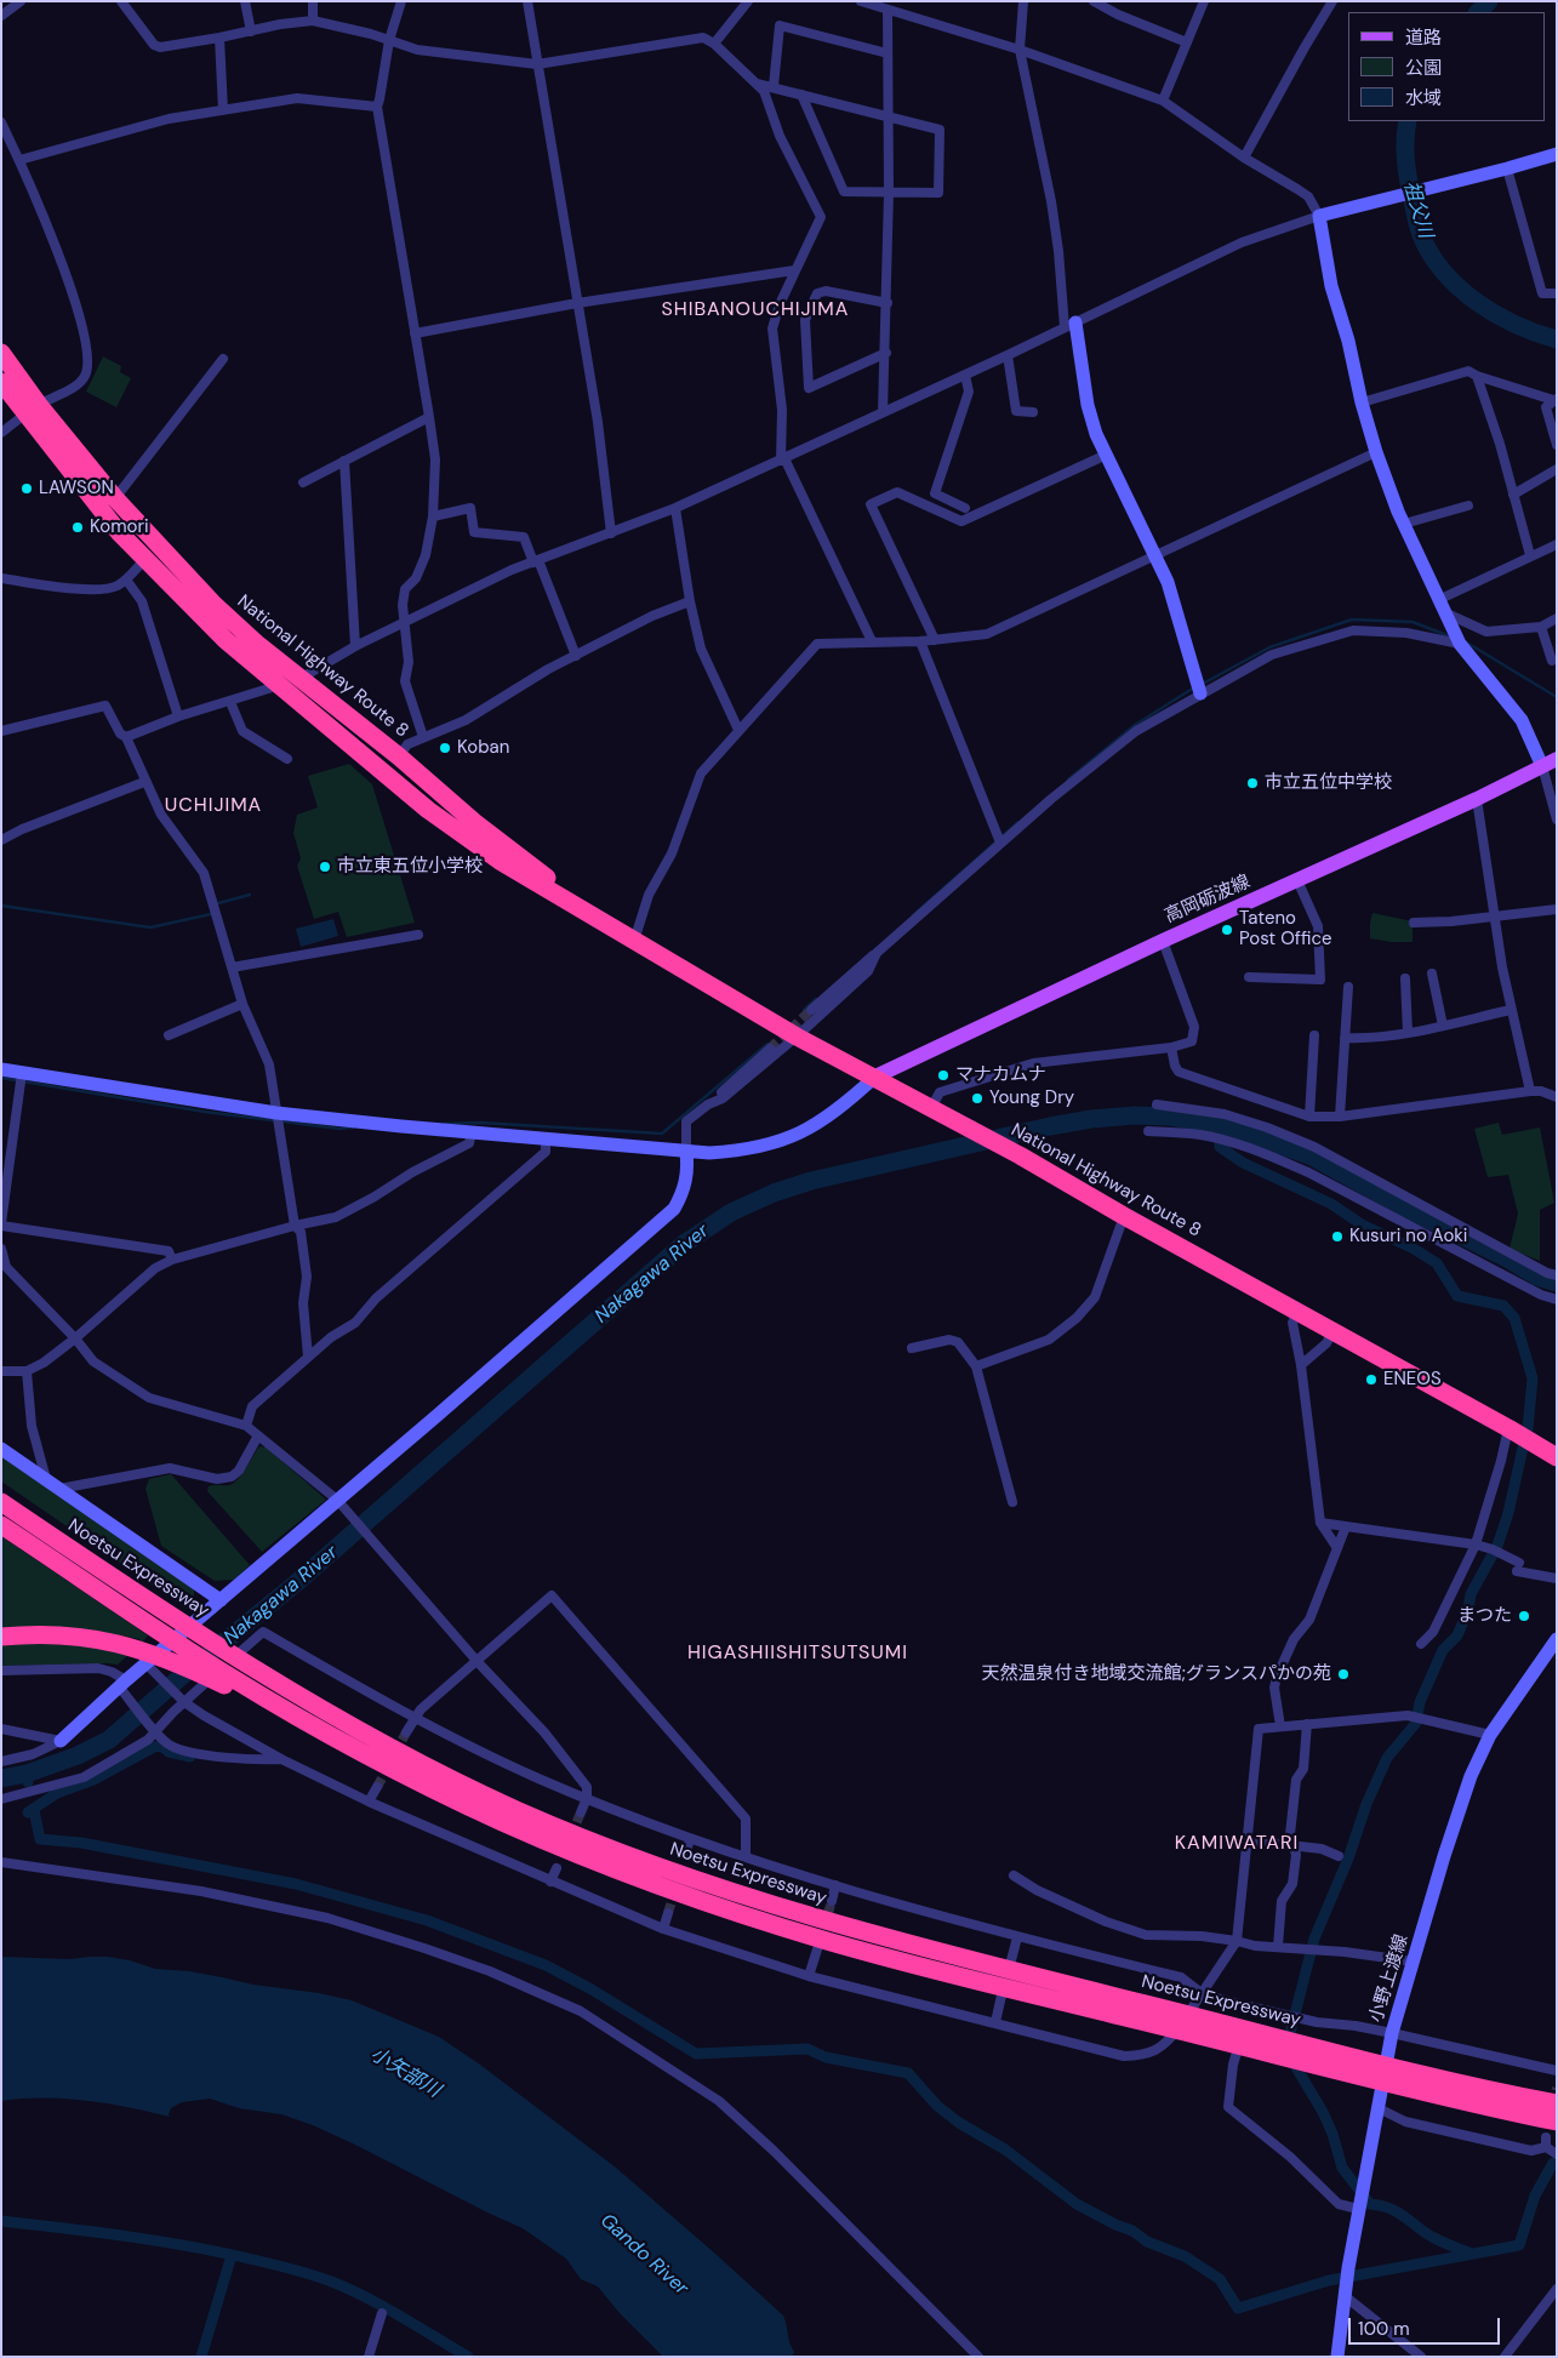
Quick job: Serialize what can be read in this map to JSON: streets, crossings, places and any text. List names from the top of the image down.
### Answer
{
  "streets": {
    "highway": ["National Highway Route 8", "Noetsu Expressway"],
    "main road": ["高岡砺波線"],
    "street": ["小野上渡線"]
  },
  "crossings": [
    ["National Highway Route 8", "高岡砺波線"]
  ],
  "districts": [
    "SHIBANOUCHIJIMA",
    "UCHIJIMA",
    "HIGASHIISHITSUTSUMI",
    "KAMIWATARI"
  ],
  "water": [
    "祖父川",
    "Nakagawa River",
    "小矢部川",
    "Gando River"
  ],
  "places": [
    "LAWSON",
    "Komori",
    "Koban",
    "市立五位中学校",
    "市立東五位小学校",
    "Tateno Post Office",
    "マナカムナ",
    "Young Dry",
    "Kusuri no Aoki",
    "ENEOS",
    "まつた",
    "天然温泉付き地域交流館;グランスパかの苑"
  ],
  "legend": ["道路", "公園", "水域"],
  "scale_bar": "100 m"
}
